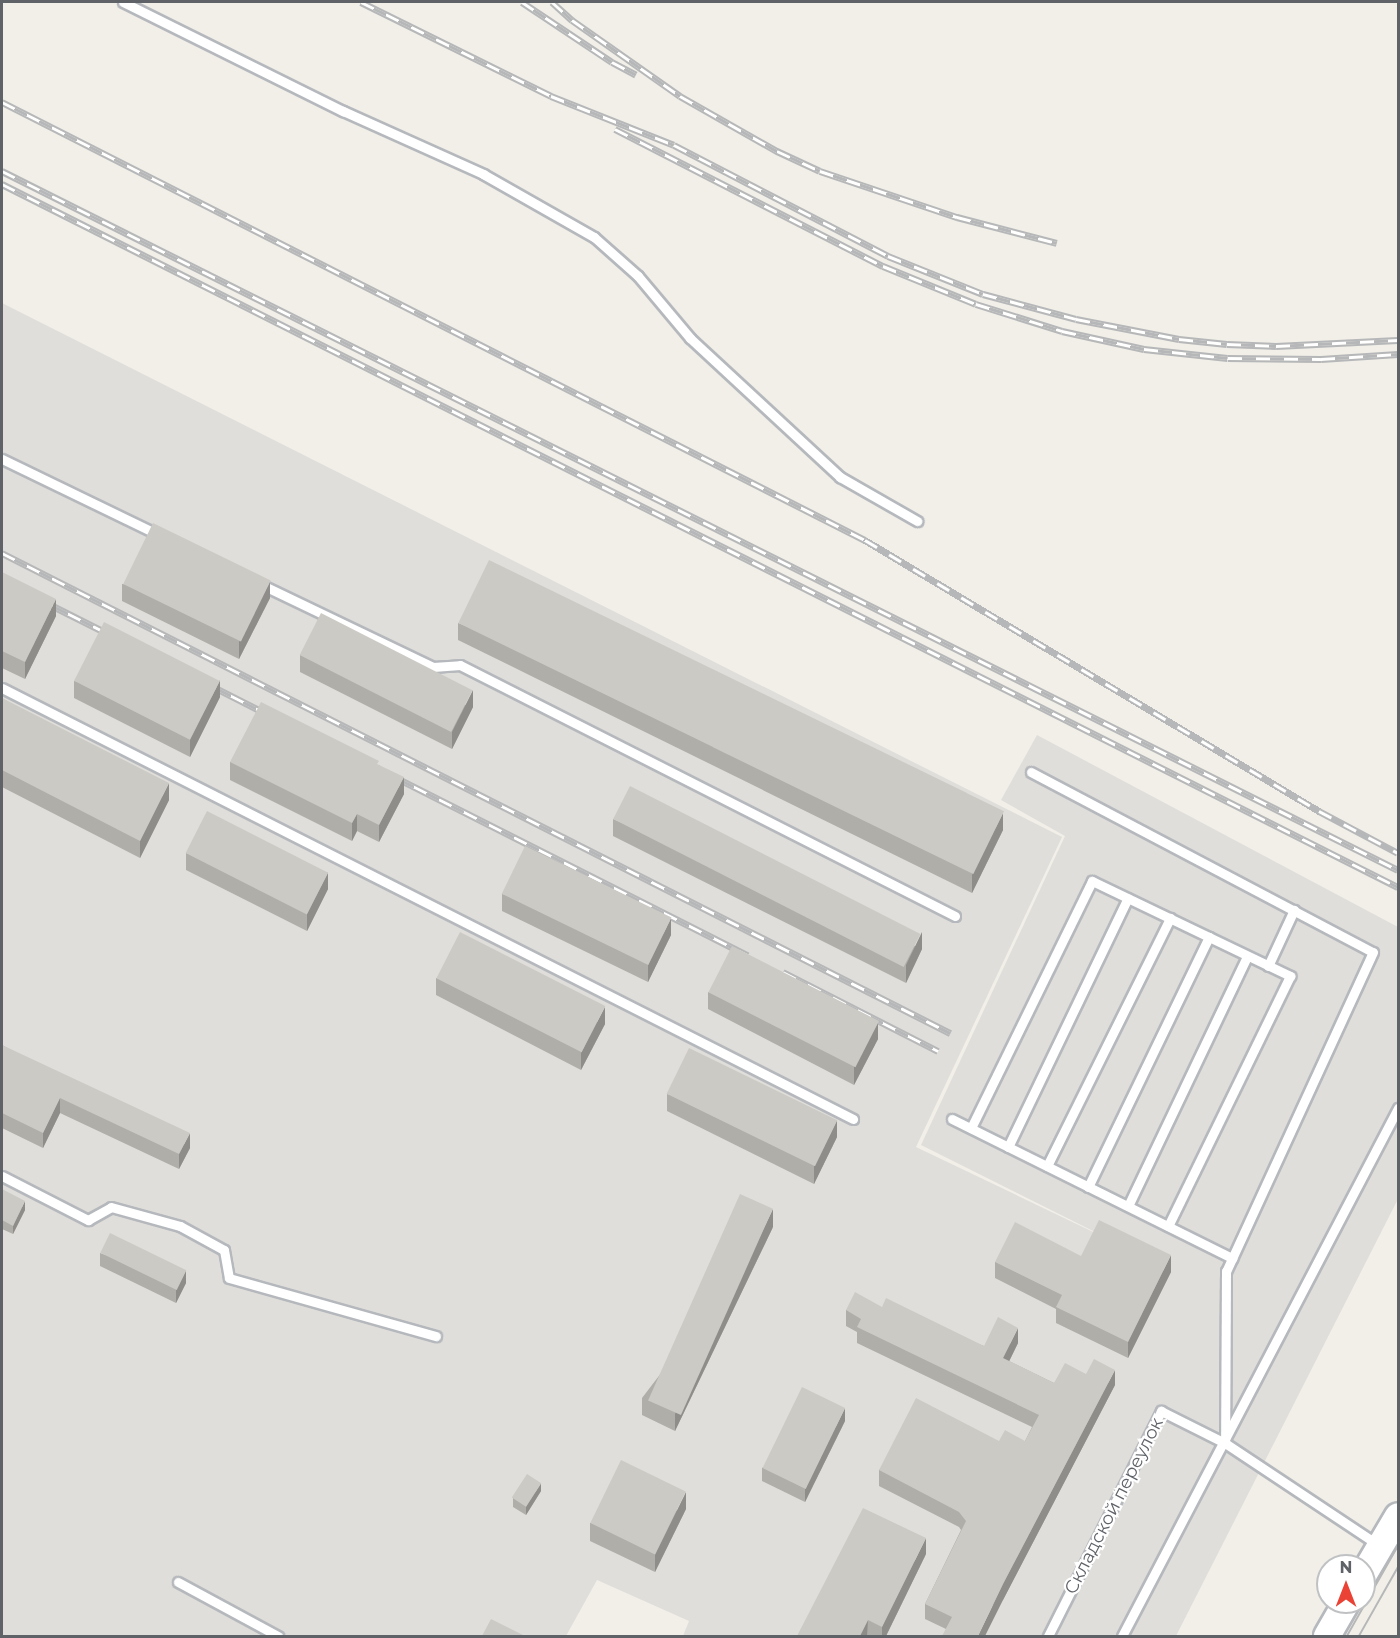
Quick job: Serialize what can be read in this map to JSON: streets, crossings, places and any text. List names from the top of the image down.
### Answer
{
  "streets": {
    "lane": ["Складской переулок"]
  },
  "north": "top"
}
